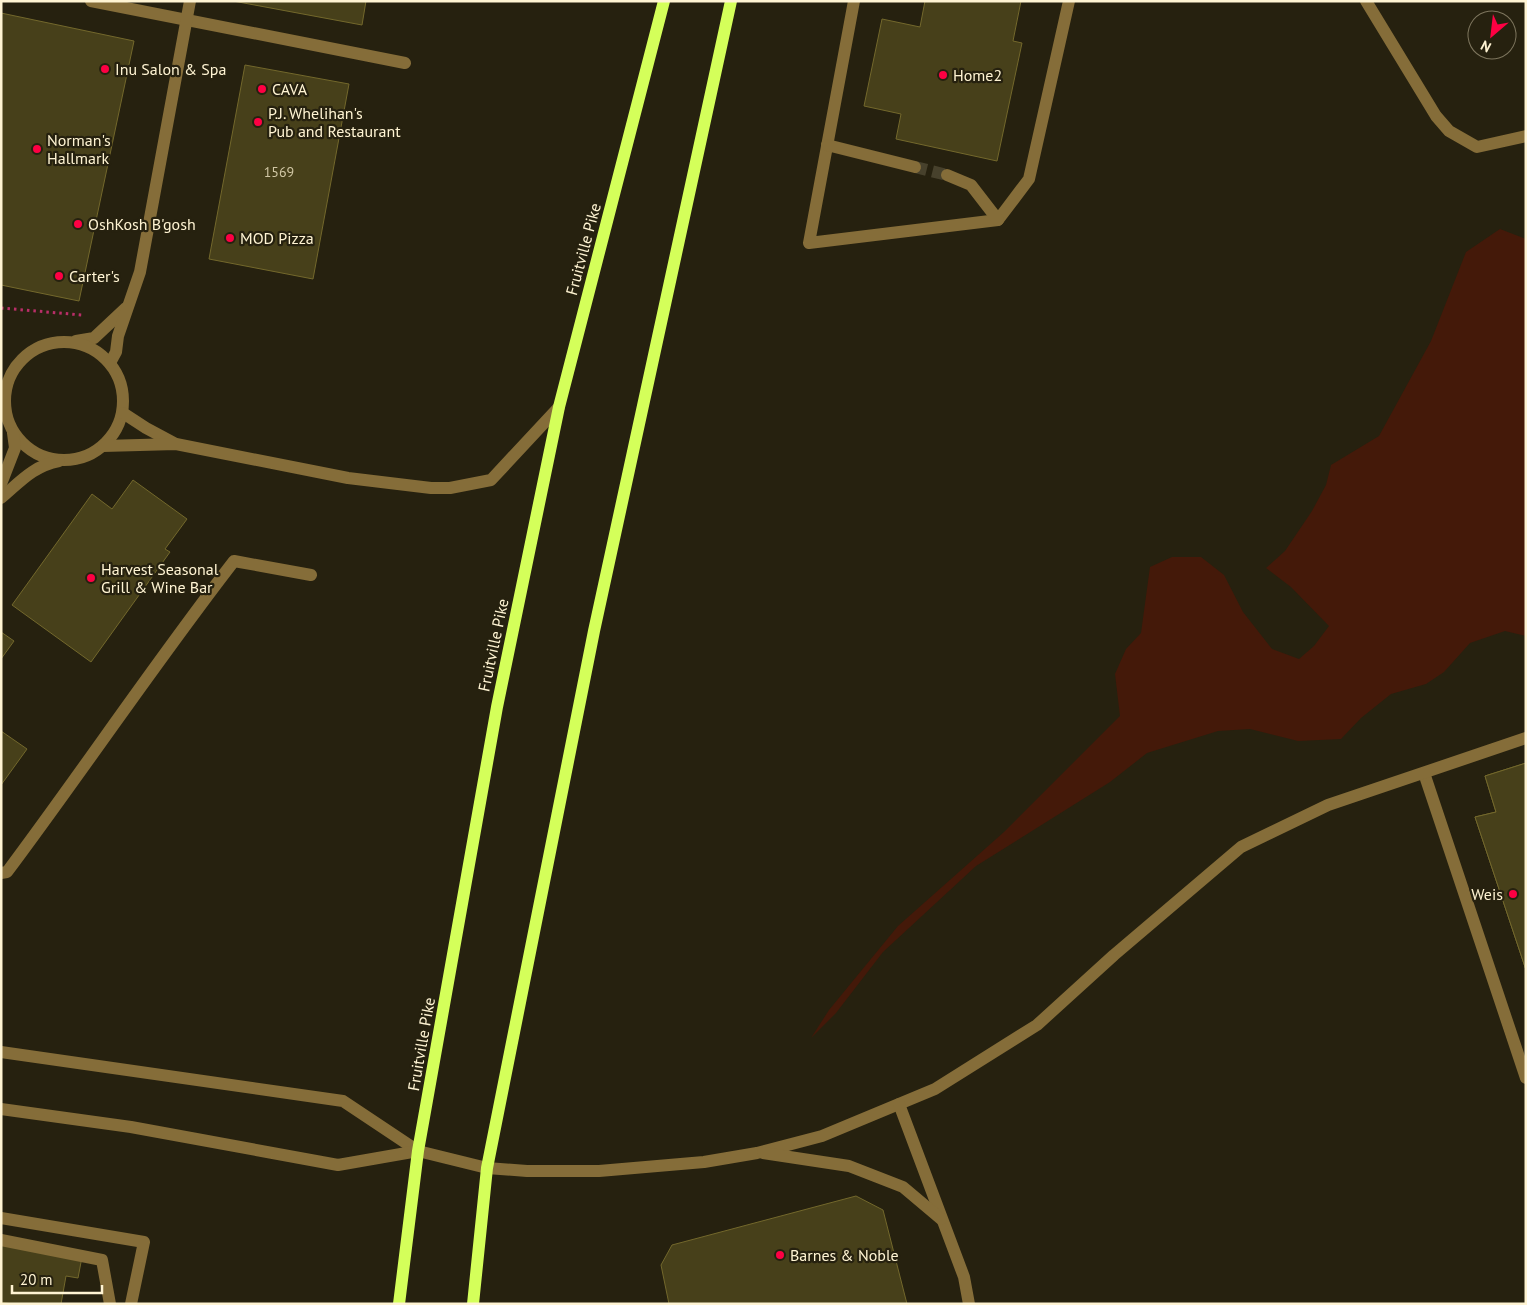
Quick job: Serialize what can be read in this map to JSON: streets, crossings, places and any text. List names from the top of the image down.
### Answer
{
  "streets": {
    "main road": ["Fruitville Pike"]
  },
  "places": [
    "Inu Salon & Spa",
    "Home2",
    "CAVA",
    "P.J. Whelihan's Pub and Restaurant",
    "Norman's Hallmark",
    "OshKosh B'gosh",
    "MOD Pizza",
    "Carter's",
    "Harvest Seasonal Grill & Wine Bar",
    "Weis",
    "Barnes & Noble"
  ],
  "house_numbers": ["1569"],
  "scale_bar": "20 m",
  "north": "bottom left"
}
